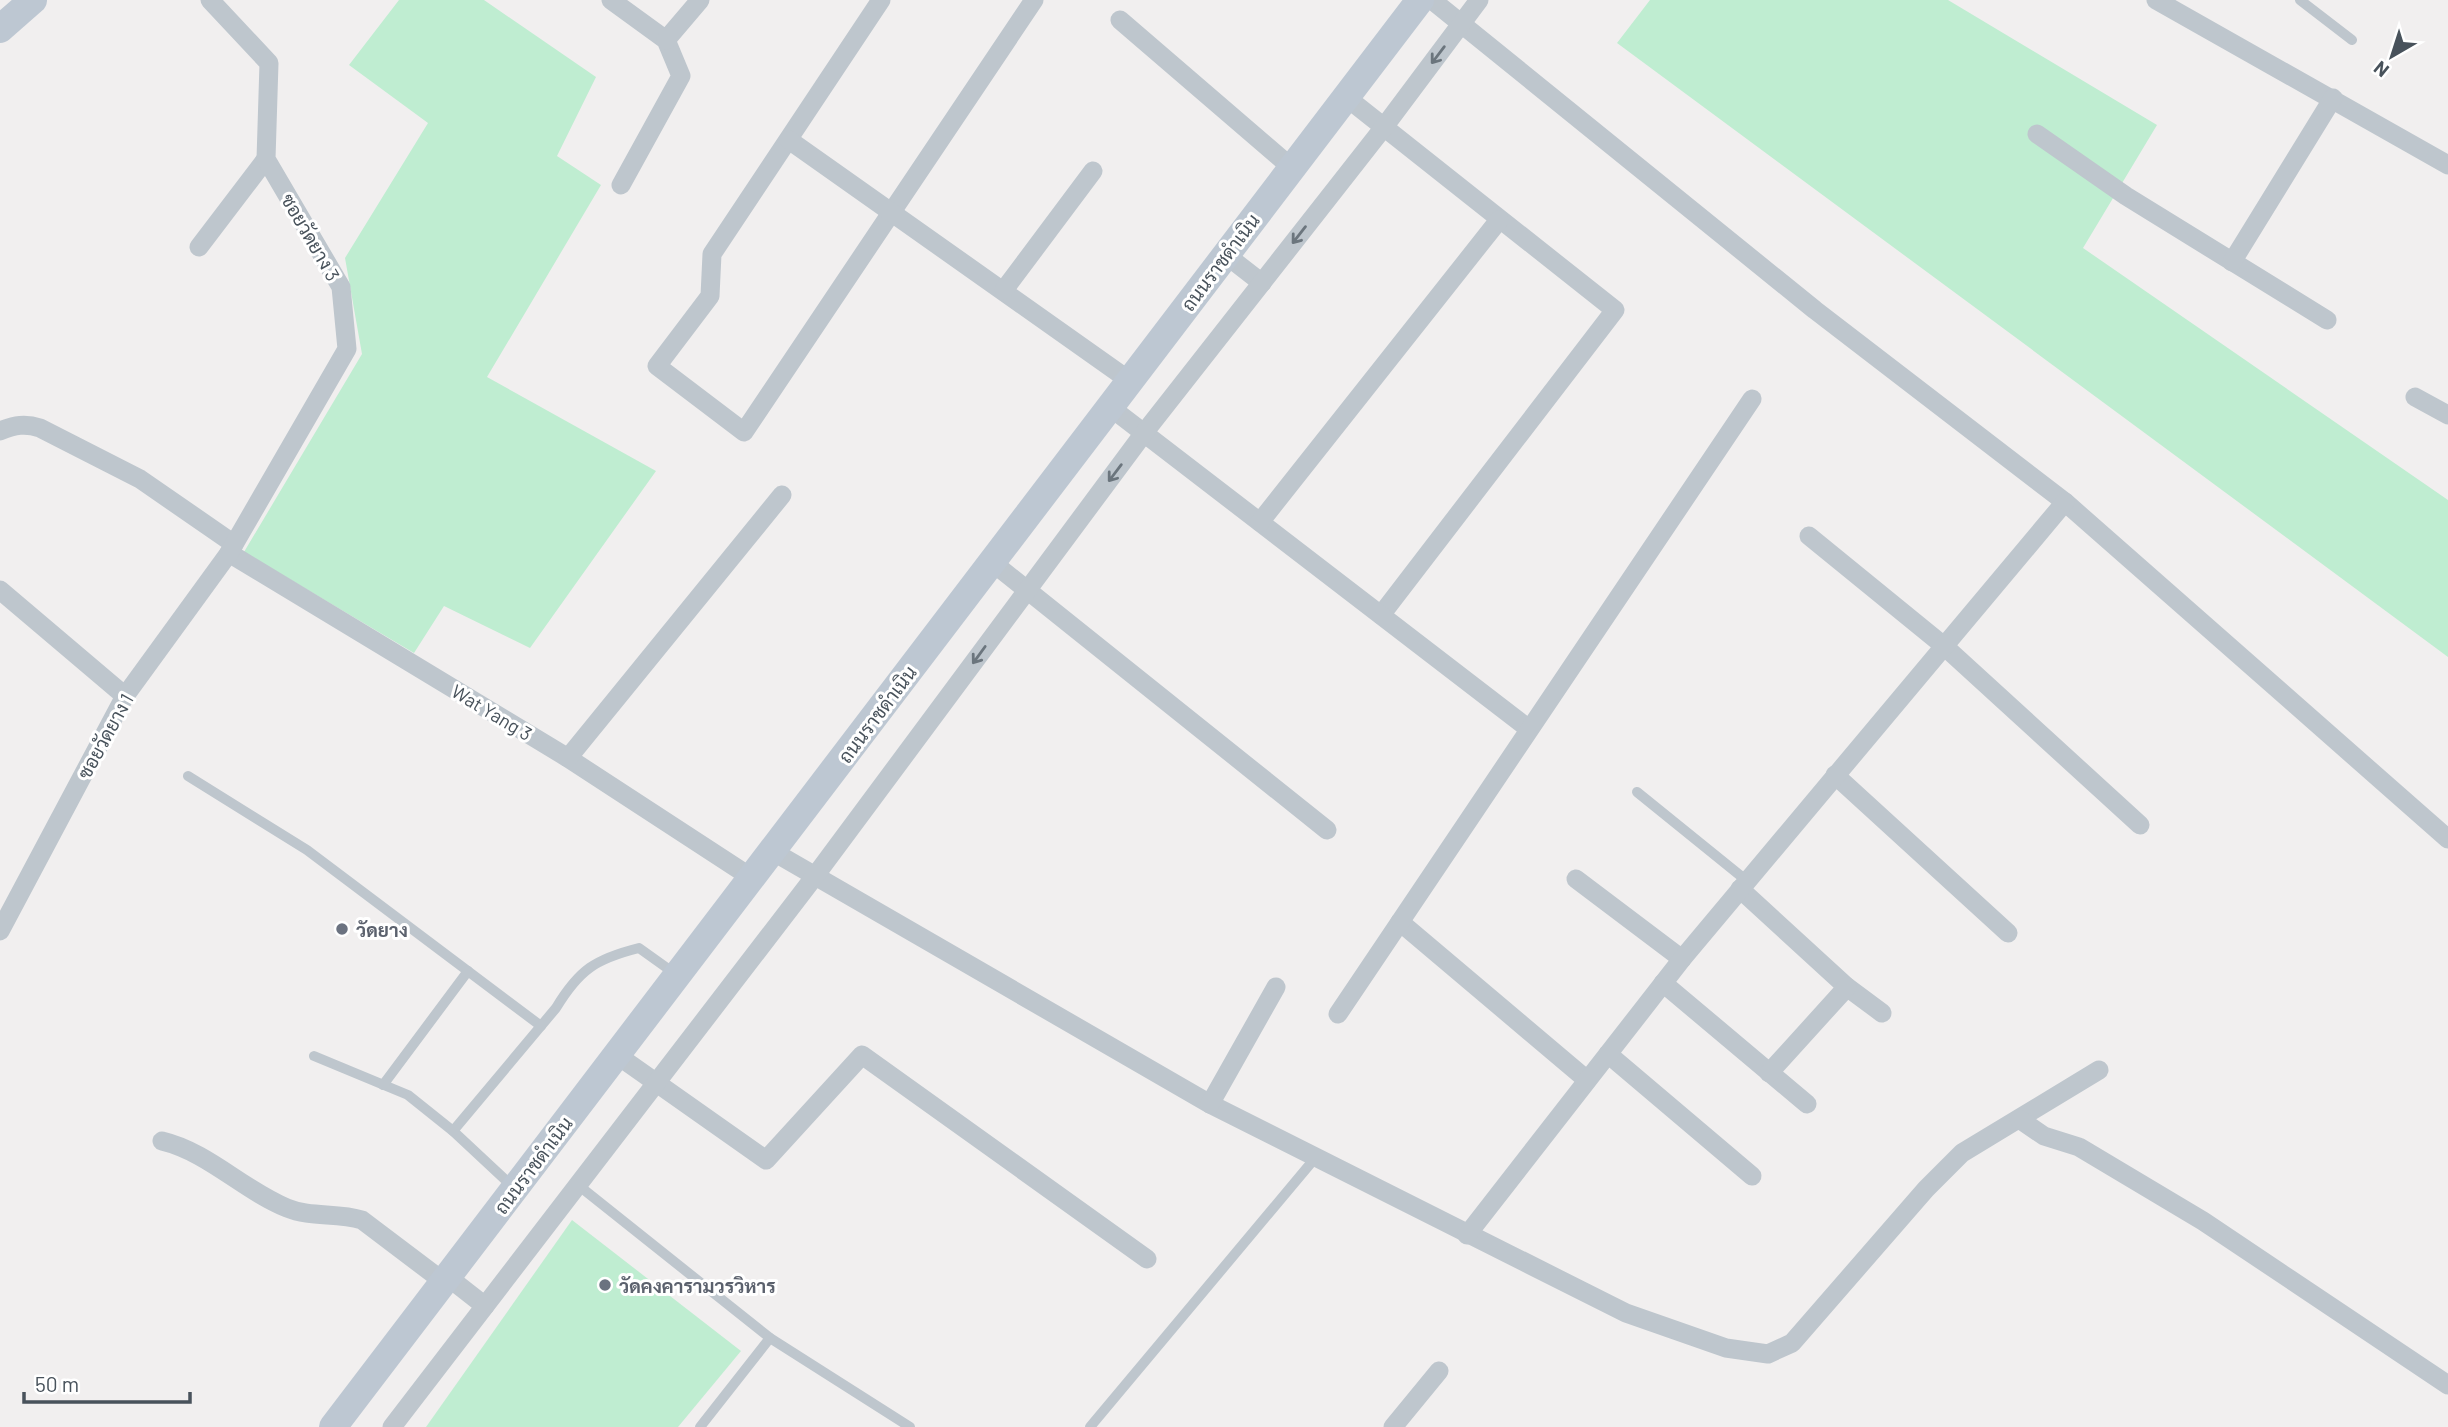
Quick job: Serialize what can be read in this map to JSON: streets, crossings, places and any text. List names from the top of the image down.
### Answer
{
  "streets": {
    "main road": ["ถนนราชดำเนิน"],
    "street": ["ซอยวัดยาง 3", "Wat Yang 3", "ซอยวัดยาง 1"]
  },
  "crossings": [
    ["ซอยวัดยาง 3", "Wat Yang 3"],
    ["ซอยวัดยาง 3", "ซอยวัดยาง 1"],
    ["ถนนราชดำเนิน", "Wat Yang 3"],
    ["Wat Yang 3", "ซอยวัดยาง 1"]
  ],
  "places": ["วัดยาง", "วัดคงคารามวรวิหาร"],
  "scale_bar": "50 m",
  "north": "bottom left"
}
